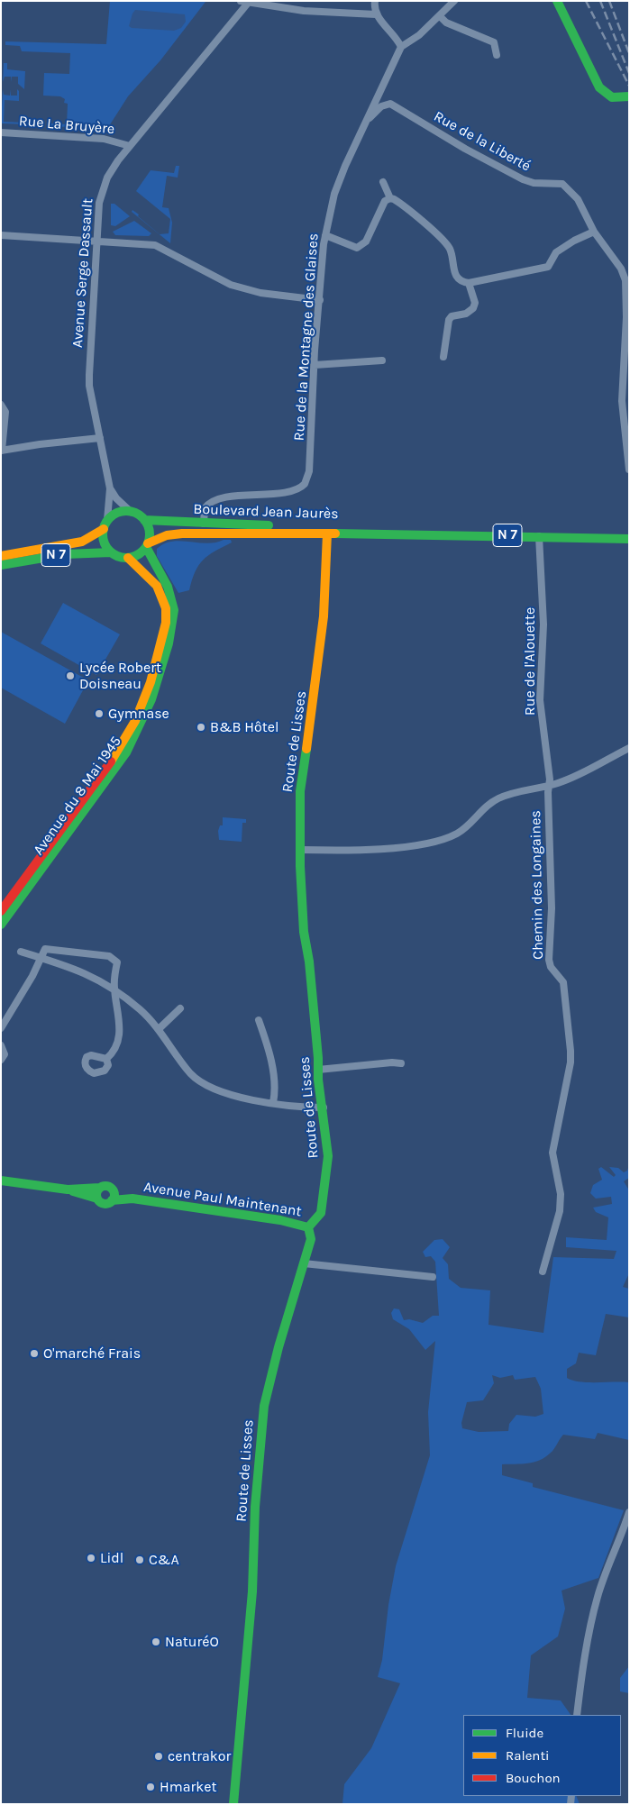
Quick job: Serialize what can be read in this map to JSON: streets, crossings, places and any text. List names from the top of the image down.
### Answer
{
  "streets": {
    "main road": [
      "Boulevard Jean Jaurès",
      "N 7",
      "Route de Lisses",
      "Avenue du 8 Mai 1945",
      "Avenue Paul Maintenant"
    ],
    "street": [
      "Rue La Bruyère",
      "Rue de la Liberté",
      "Avenue Serge Dassault",
      "Rue de la Montagne des Glaises",
      "Rue de l'Alouette",
      "Chemin des Longaines"
    ]
  },
  "crossings": [
    ["Rue La Bruyère", "Avenue Serge Dassault"],
    ["Rue de la Liberté", "Rue de la Montagne des Glaises"],
    ["Avenue Serge Dassault", "Boulevard Jean Jaurès"],
    ["Avenue Serge Dassault", "N 7"],
    ["Avenue Serge Dassault", "Avenue du 8 Mai 1945"],
    ["Rue de la Montagne des Glaises", "Boulevard Jean Jaurès"],
    ["Boulevard Jean Jaurès", "N 7"],
    ["Boulevard Jean Jaurès", "Rue de l'Alouette"],
    ["Boulevard Jean Jaurès", "Route de Lisses"],
    ["Boulevard Jean Jaurès", "Avenue du 8 Mai 1945"],
    ["N 7", "Avenue du 8 Mai 1945"],
    ["Rue de l'Alouette", "Chemin des Longaines"],
    ["Route de Lisses", "Avenue Paul Maintenant"]
  ],
  "places": [
    "Lycée Robert Doisneau",
    "Gymnase",
    "B&B Hôtel",
    "O'marché Frais",
    "Lidl",
    "C&A",
    "NaturéO",
    "centrakor",
    "Hmarket"
  ],
  "legend": ["Fluide", "Ralenti", "Bouchon"]
}
